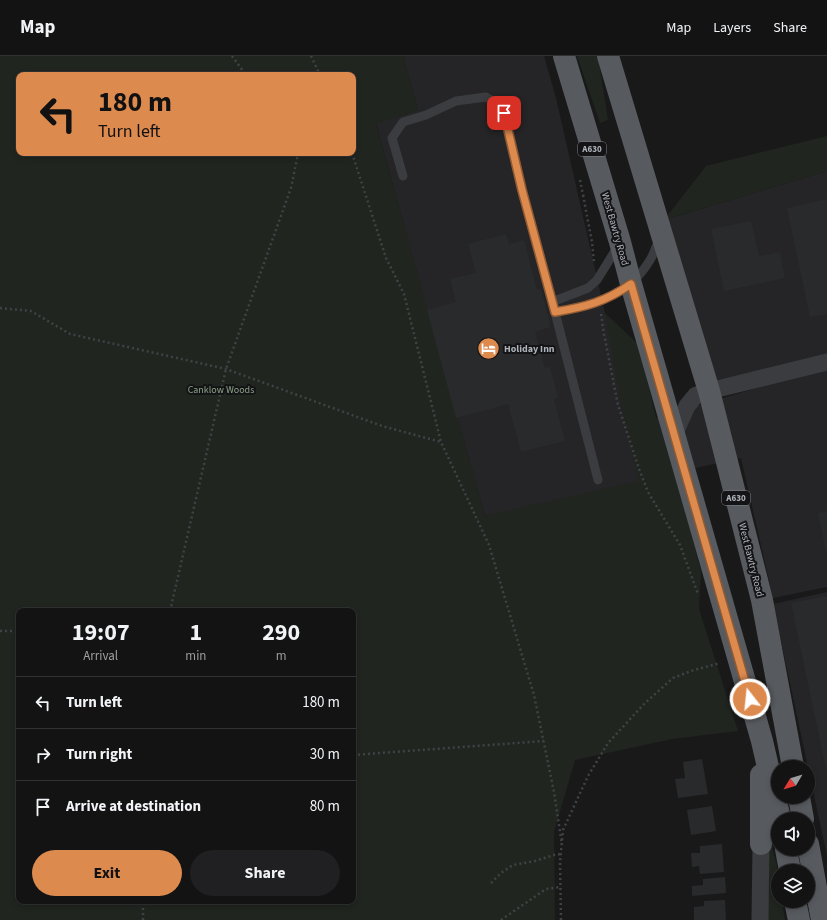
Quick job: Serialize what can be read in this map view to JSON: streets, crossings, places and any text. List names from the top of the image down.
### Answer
{
  "streets": {
    "main road": ["A630", "West Bawtry Road"]
  },
  "parks": ["Canklow Woods"],
  "places": {
    "hotel": ["Holiday Inn"]
  },
  "north": "bottom left",
  "page": {
    "header": "Map",
    "nav": ["Map", "Layers", "Share"],
    "turn": ["180 m", "Turn left"],
    "eta": [
      "19:07",
      "Arrival",
      "1",
      "min",
      "290",
      "m"
    ],
    "list": [
      {
        "name": "Turn left",
        "value": "180 m"
      },
      {
        "name": "Turn right",
        "value": "30 m"
      },
      {
        "name": "Arrive at destination",
        "value": "80 m"
      }
    ],
    "buttons": ["Exit", "Share"]
  }
}
